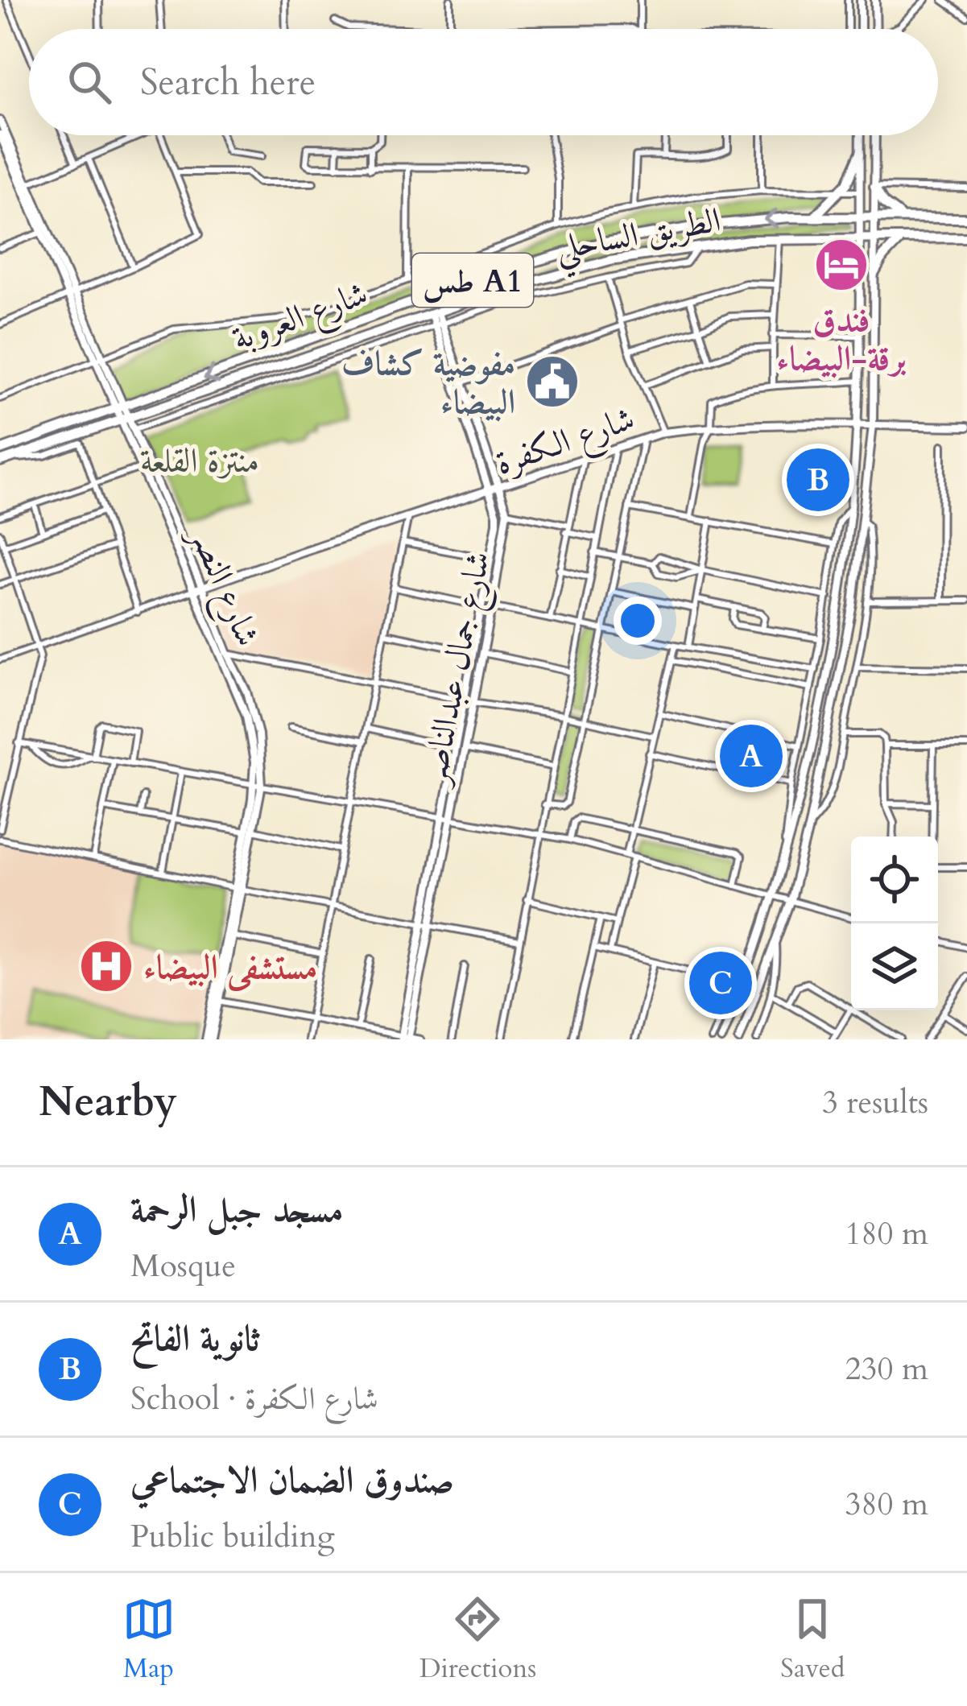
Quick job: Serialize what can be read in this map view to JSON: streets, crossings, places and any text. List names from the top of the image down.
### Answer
{
  "streets": {
    "highway": ["الطريق الساحلي", "طس A1", "شارع العروبة"],
    "street": ["شارع الكفرة", "شارع النصر", "شارع جمال عبدالناصر"]
  },
  "crossings": [
    ["الطريق الساحلي", "شارع النصر"],
    ["الطريق الساحلي", "شارع جمال عبدالناصر"],
    ["شارع العروبة", "شارع النصر"],
    ["شارع الكفرة", "شارع النصر"],
    ["شارع الكفرة", "شارع جمال عبدالناصر"]
  ],
  "one_way": ["شارع العروبة"],
  "parks": ["منتزة القلعة"],
  "places": {
    "hotel": ["فندق برقة-البيضاء"],
    "public building": ["مفوضية كشاف البيضاء"],
    "hospital": ["مستشفى البيضاء"]
  },
  "page": {
    "search": "Search here",
    "pins": ["B", "A", "C"],
    "heading": ["Nearby", "3 results"],
    "list": [
      {
        "mark": "A",
        "name": "مسجد جبل الرحمة",
        "note": "Mosque",
        "value": "180 m"
      },
      {
        "mark": "B",
        "name": "ثانوية الفاتح",
        "note": "School · شارع الكفرة",
        "value": "230 m"
      },
      {
        "mark": "C",
        "name": "صندوق الضمان الاجتماعي",
        "note": "Public building",
        "value": "380 m"
      }
    ],
    "nav": ["Map", "Directions", "Saved"]
  }
}
